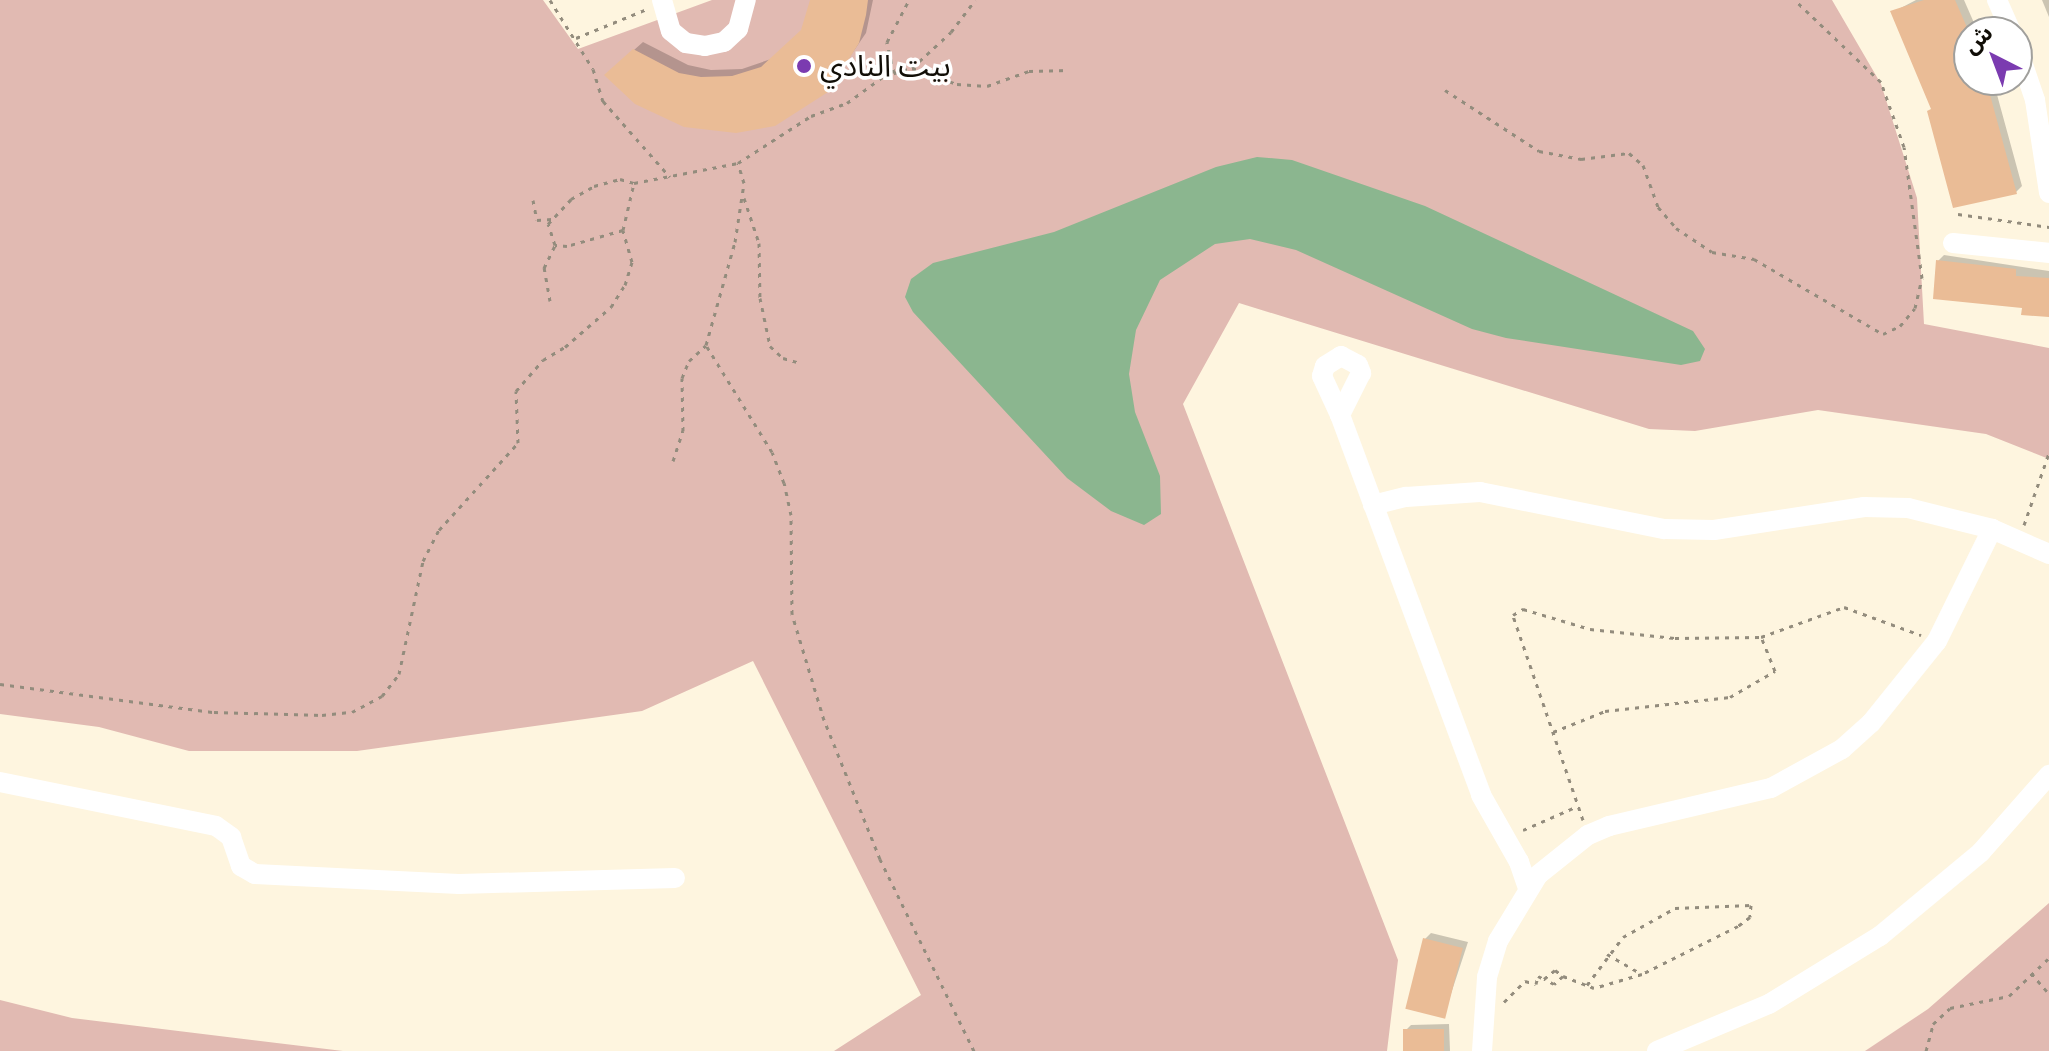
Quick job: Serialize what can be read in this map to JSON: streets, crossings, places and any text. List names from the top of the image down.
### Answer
{
  "places": ["بيت النادي"],
  "north": "top left"
}
